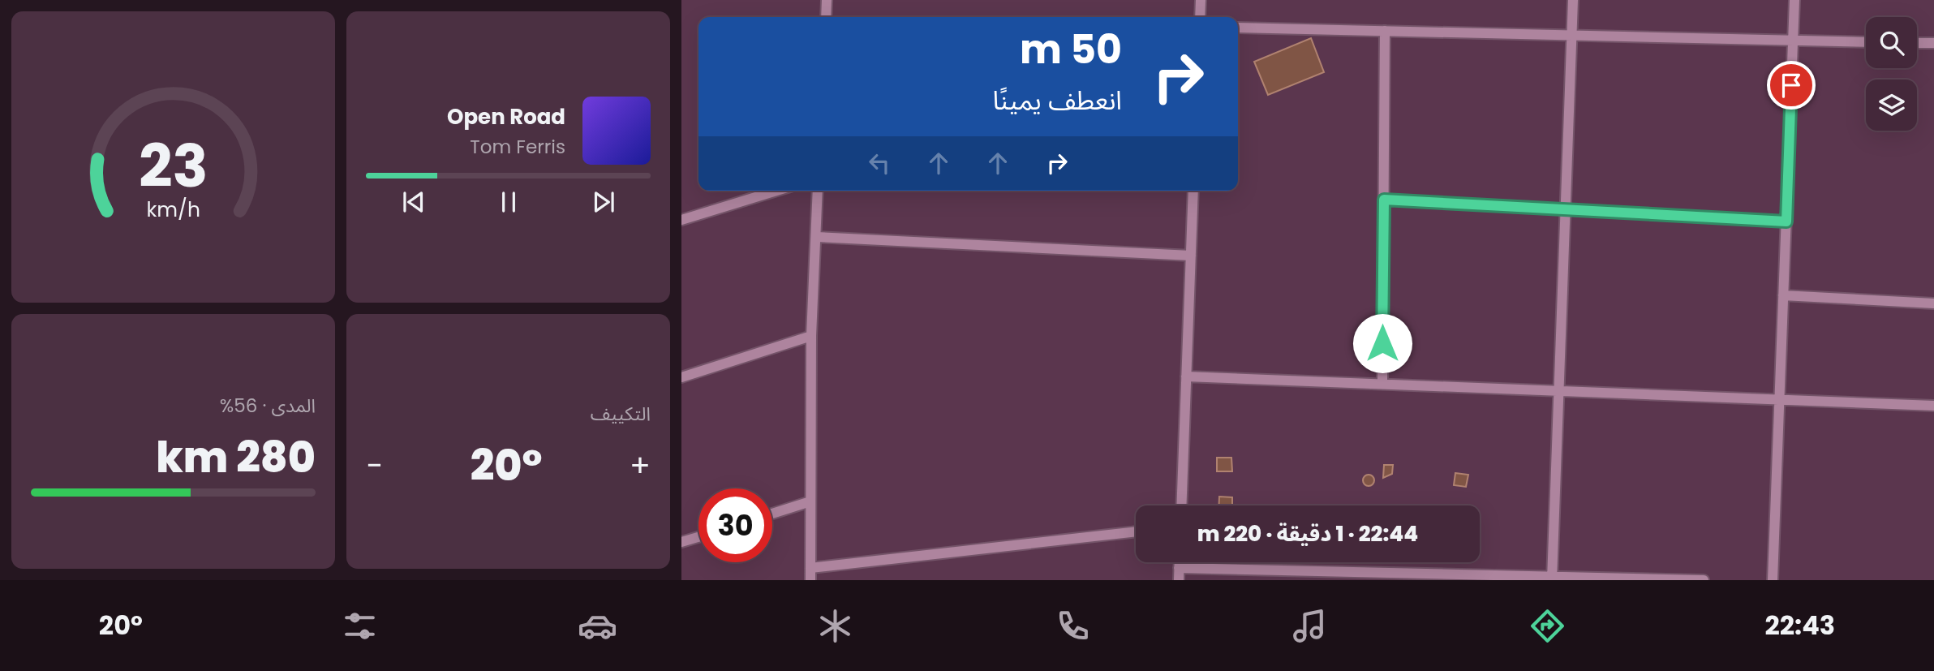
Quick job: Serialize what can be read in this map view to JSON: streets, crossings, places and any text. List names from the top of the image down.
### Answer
{
  "page": {
    "turn": ["50 m", "انعطف يمينًا"],
    "song": ["Open Road", "Tom Ferris"],
    "tile": [
      "التكييف",
      ["المدى · 56%", "280 km"]
    ],
    "heat": ["−", "20°", "+"],
    "limit": "30",
    "trip": "22:44 · 1 دقيقة · 220 m",
    "tabs": ["22:43", "20°"],
    "gauge": ["23", "km/h"]
  }
}
